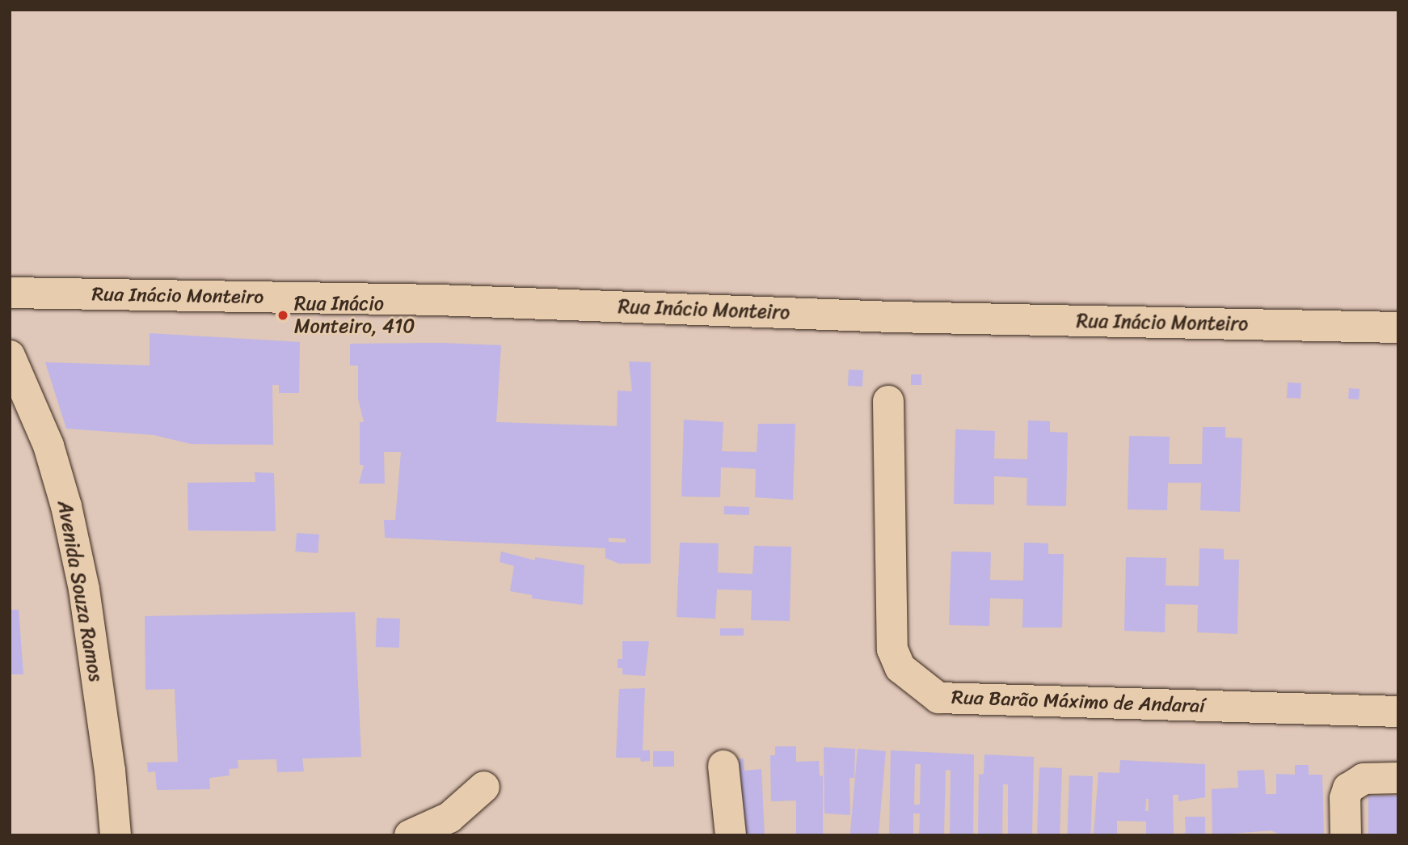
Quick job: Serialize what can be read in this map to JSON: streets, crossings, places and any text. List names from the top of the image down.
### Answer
{
  "streets": {
    "street": ["Rua Inácio Monteiro", "Avenida Souza Ramos", "Rua Barão Máximo de Andaraí"]
  },
  "places": ["Rua Inácio Monteiro, 410"]
}
